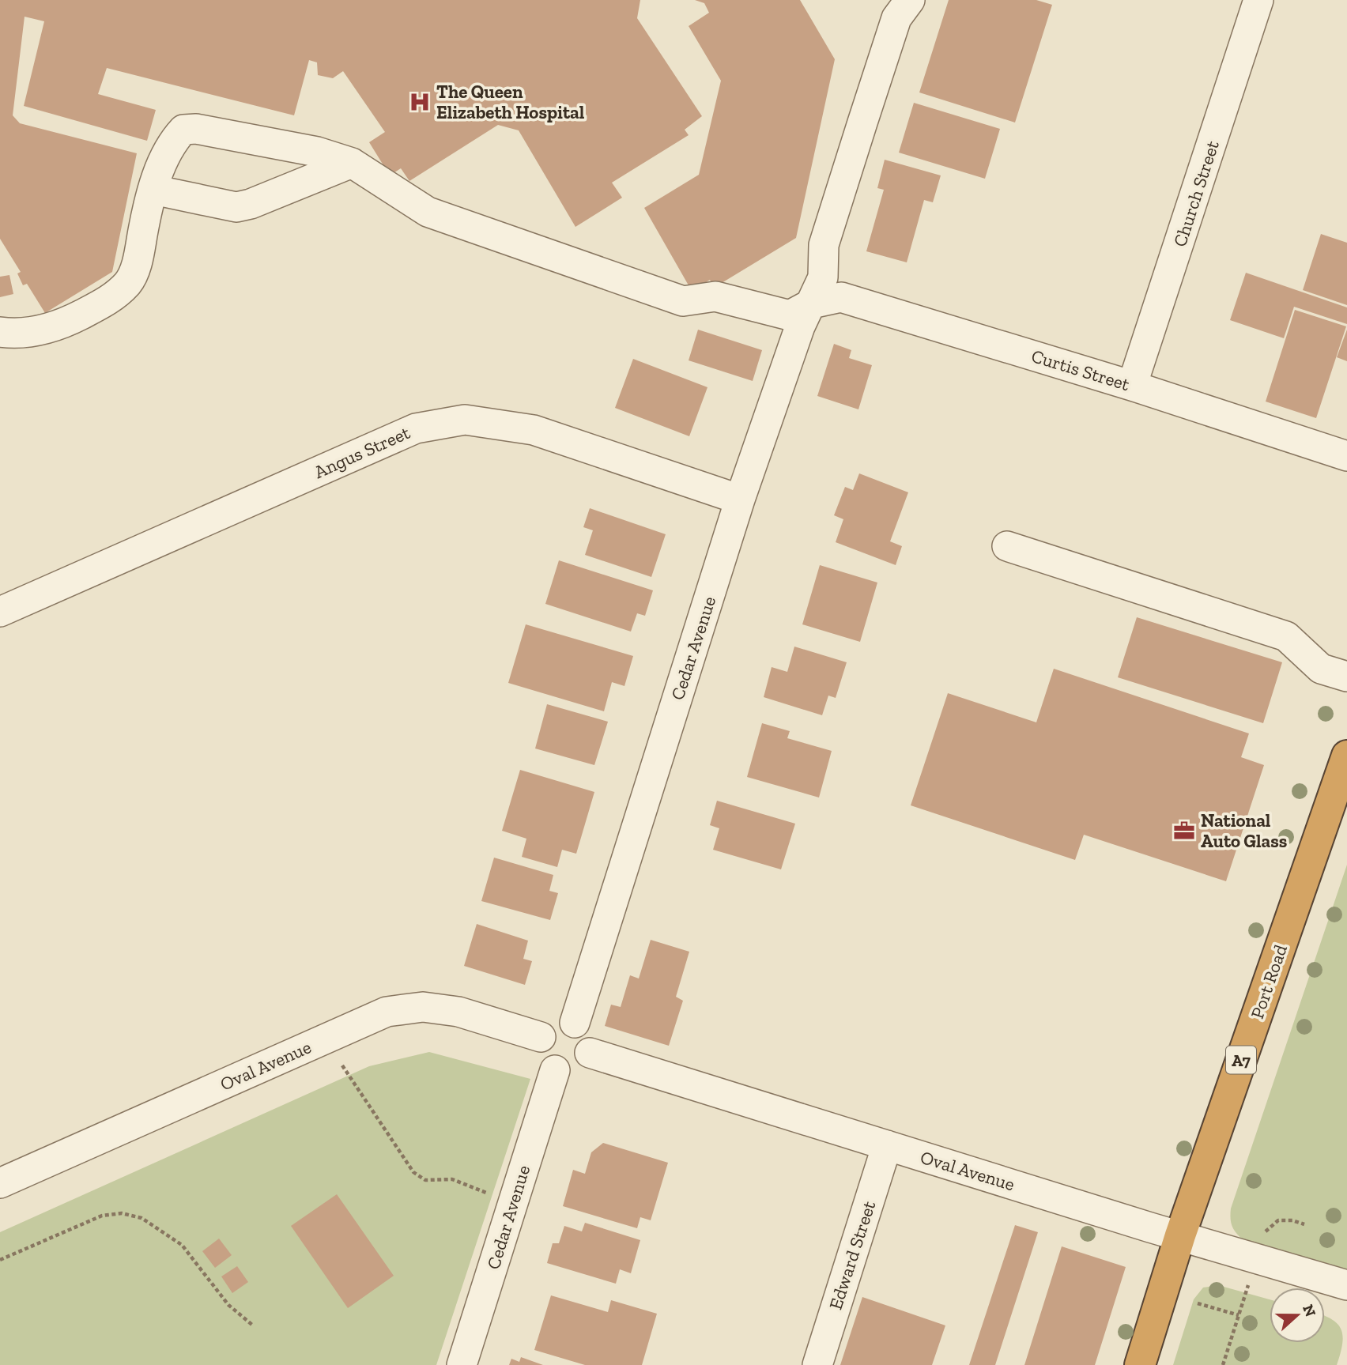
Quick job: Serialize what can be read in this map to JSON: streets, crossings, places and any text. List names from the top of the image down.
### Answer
{
  "streets": {
    "highway": ["Port Road", "A7"],
    "street": [
      "Church Street",
      "Curtis Street",
      "Angus Street",
      "Cedar Avenue",
      "Oval Avenue",
      "Edward Street"
    ]
  },
  "crossings": [
    ["Church Street", "Curtis Street"],
    ["Curtis Street", "Cedar Avenue"],
    ["Angus Street", "Cedar Avenue"],
    ["Cedar Avenue", "Oval Avenue"],
    ["Port Road", "Oval Avenue"],
    ["Oval Avenue", "Edward Street"]
  ],
  "places": {
    "hospital": ["The Queen Elizabeth Hospital"],
    "office": ["National Auto Glass"]
  },
  "north": "right"
}
